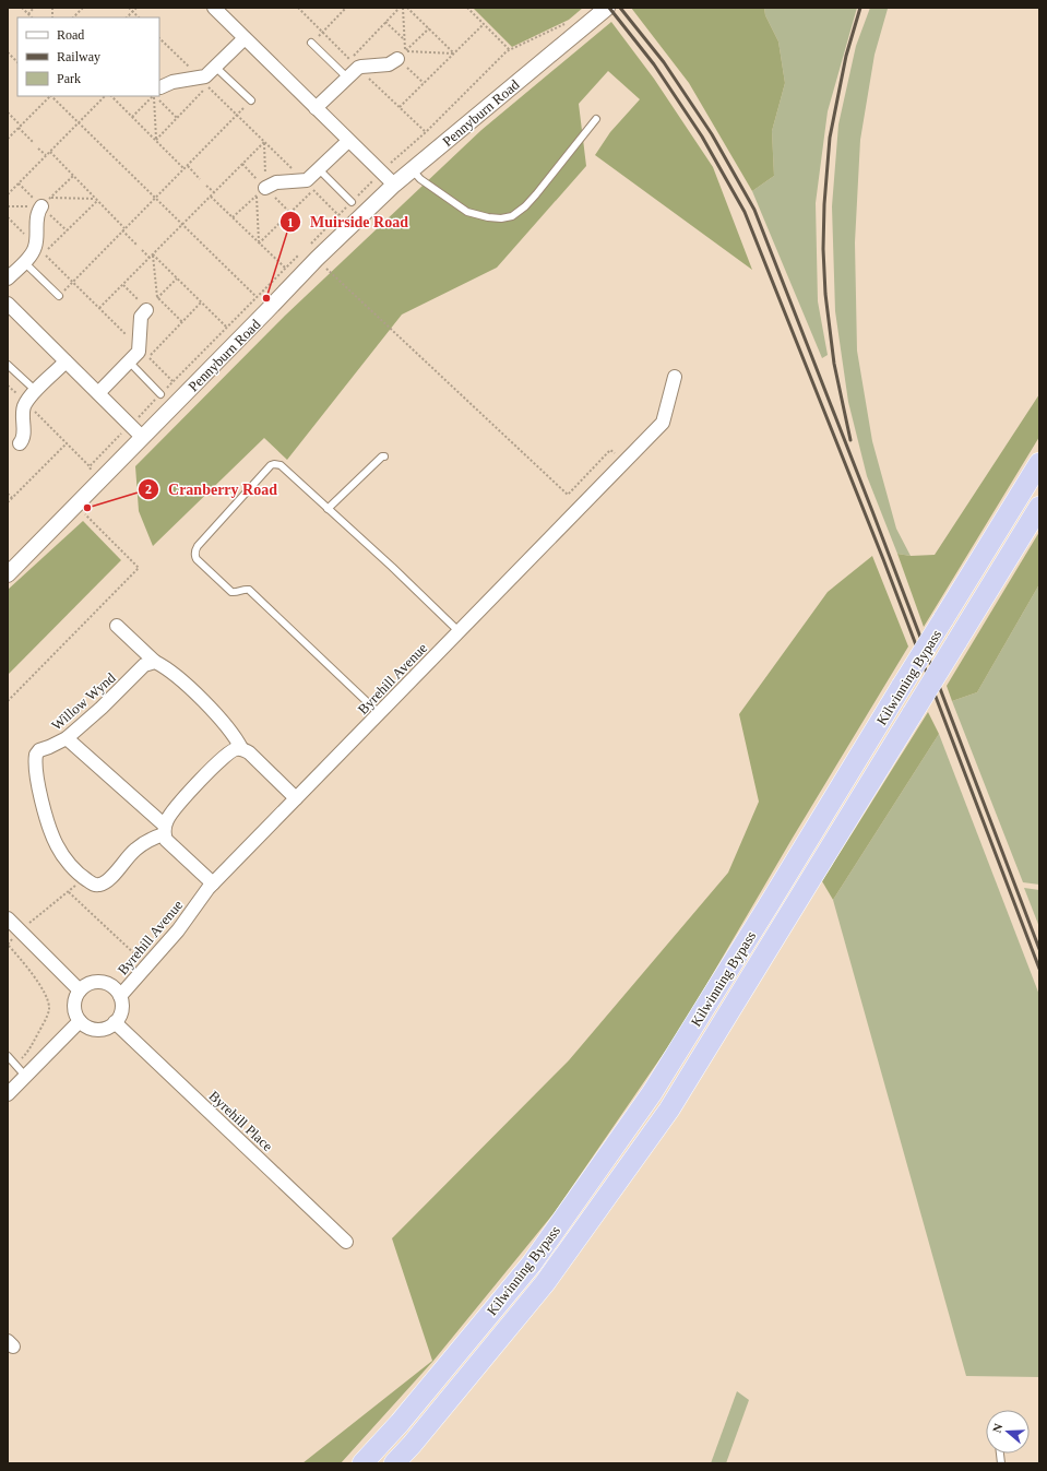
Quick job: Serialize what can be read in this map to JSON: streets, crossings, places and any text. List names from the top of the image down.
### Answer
{
  "streets": {
    "highway": ["Kilwinning Bypass"],
    "street": [
      "Pennyburn Road",
      "Byrehill Avenue",
      "Willow Wynd",
      "Byrehill Place"
    ]
  },
  "crossings": [
    ["Byrehill Avenue", "Byrehill Place"]
  ],
  "places": ["Muirside Road", "Cranberry Road"],
  "legend": ["Road", "Railway", "Park"],
  "north": "left"
}
